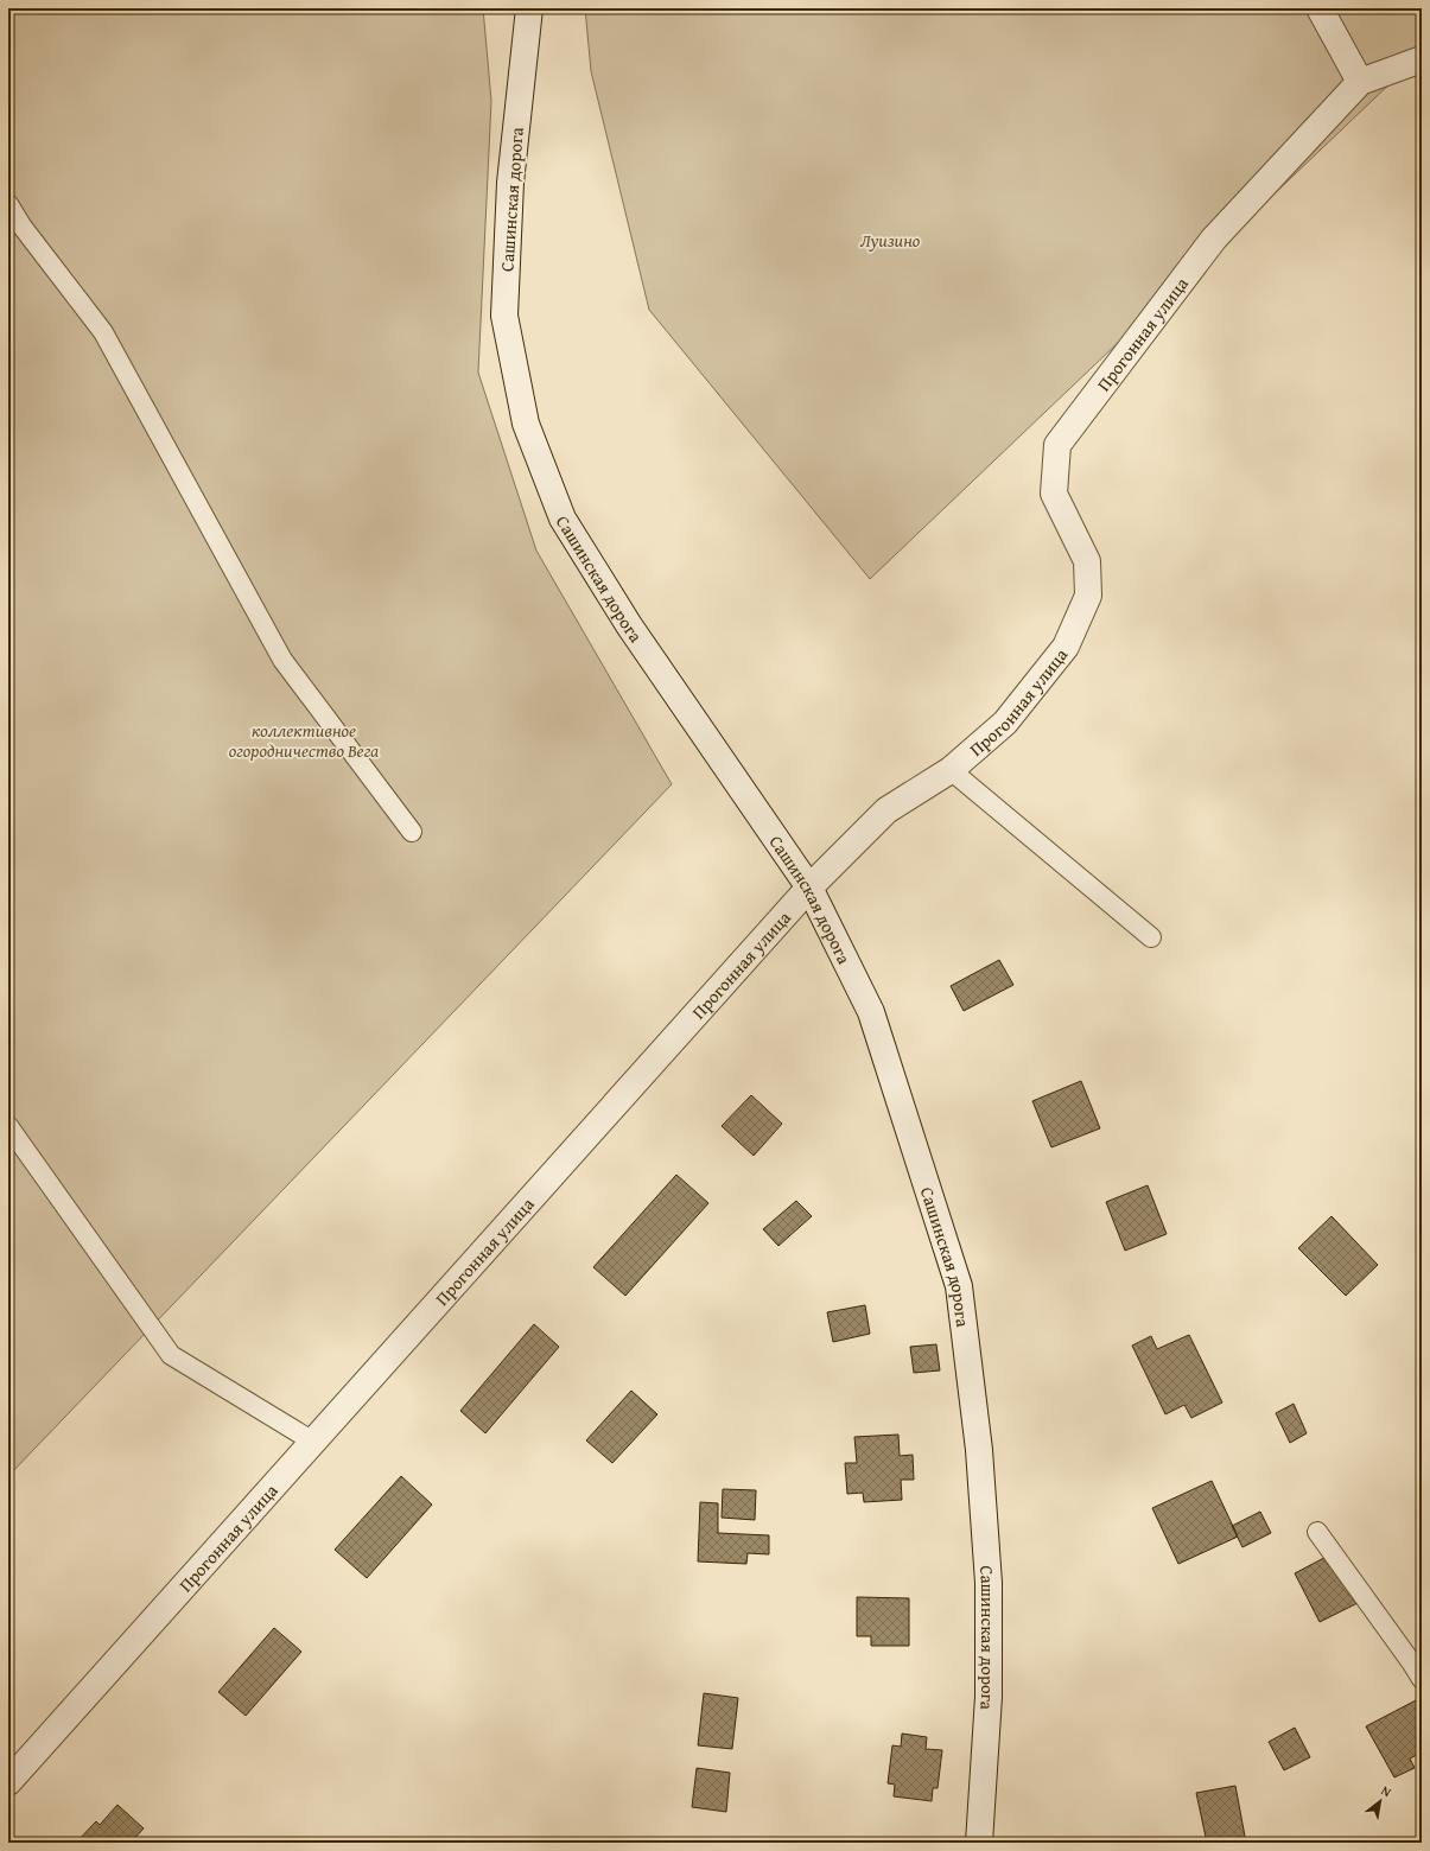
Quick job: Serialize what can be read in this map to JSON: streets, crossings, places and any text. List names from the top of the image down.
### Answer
{
  "streets": {
    "street": ["Сашинская дорога", "Прогонная улица"]
  },
  "crossings": [
    ["Сашинская дорога", "Прогонная улица"]
  ],
  "parks": ["Луизино", "коллективное огородничество Вега"],
  "north": "top right"
}
